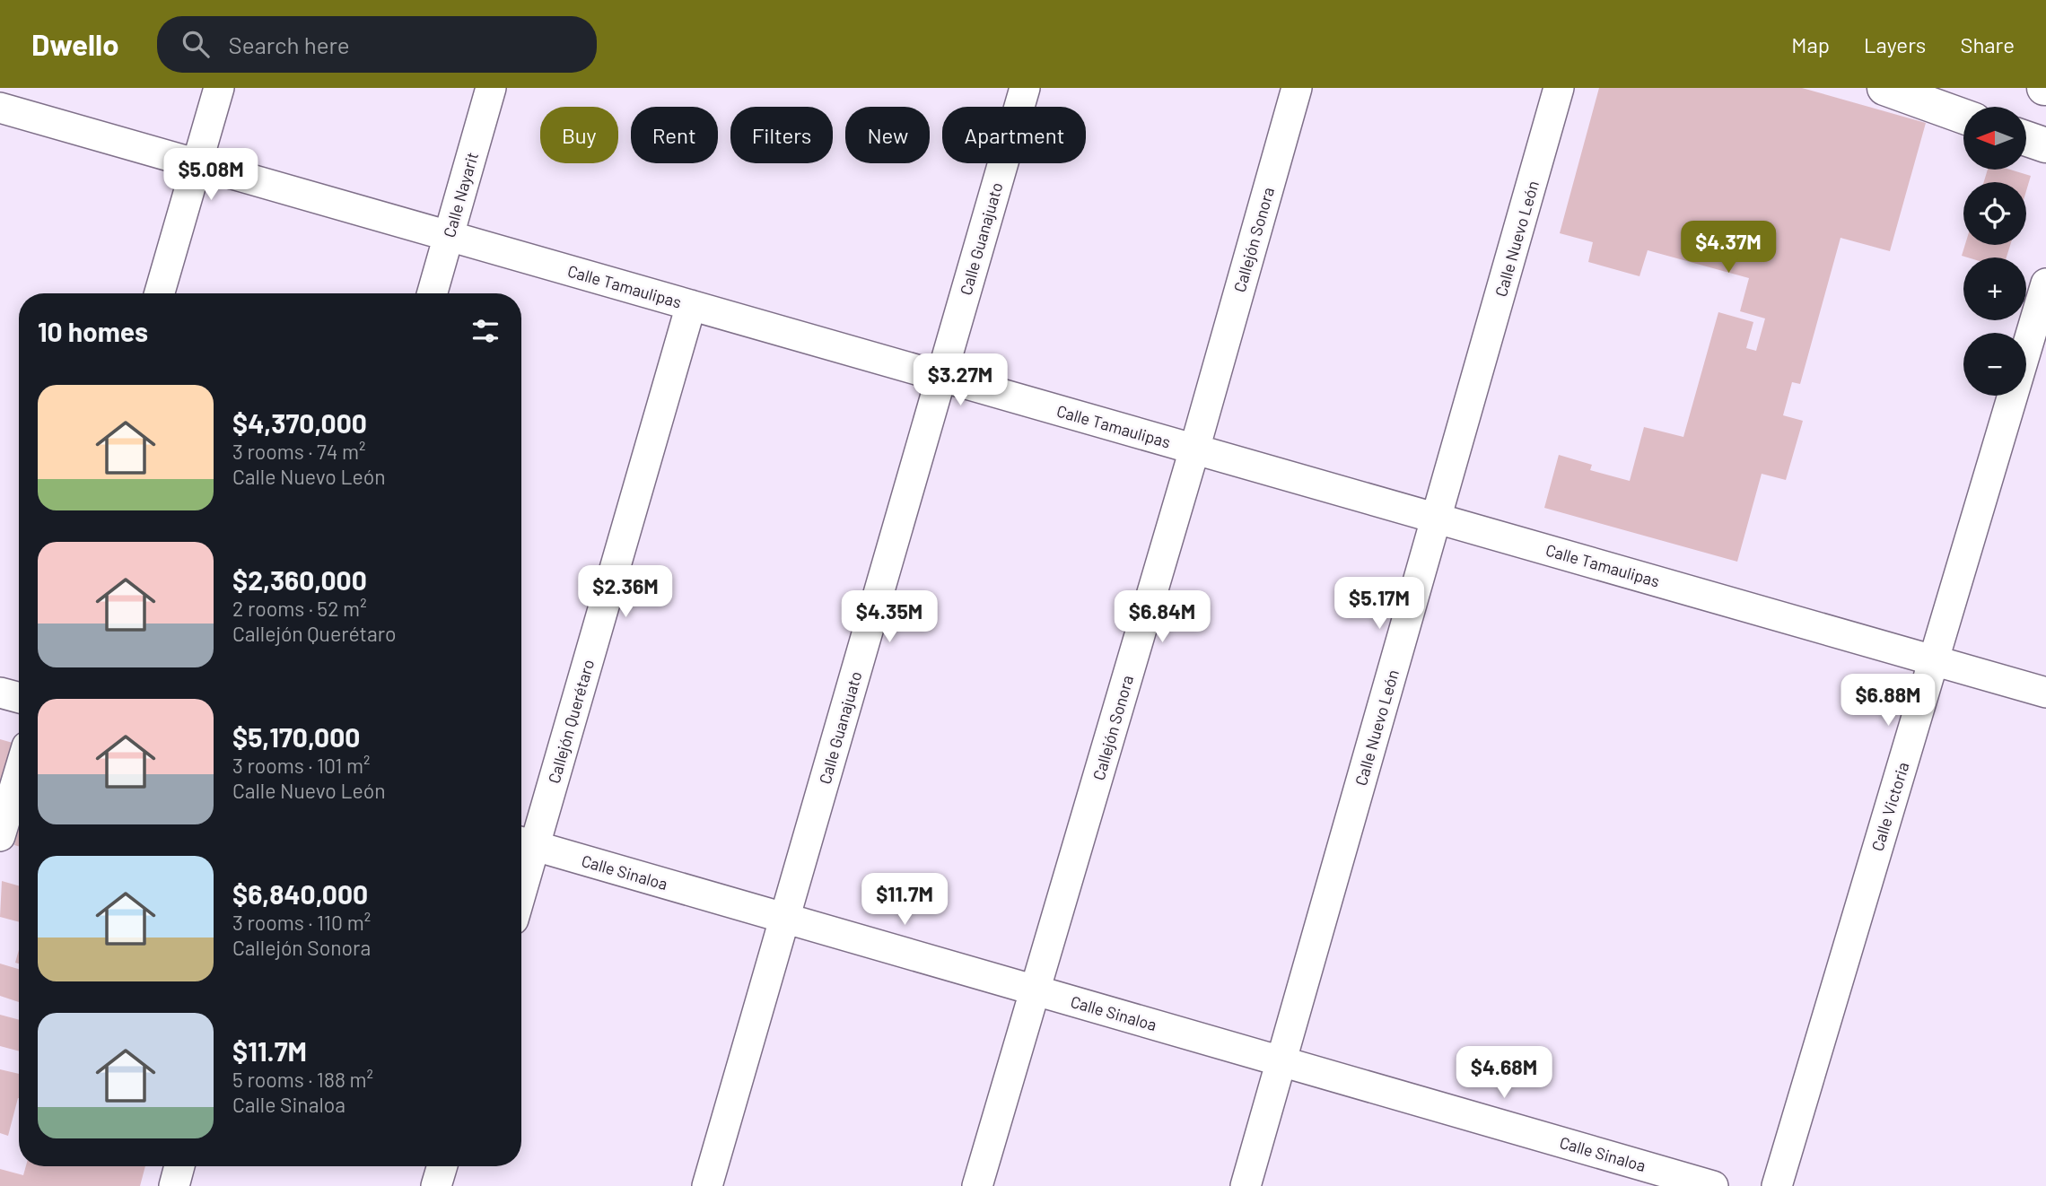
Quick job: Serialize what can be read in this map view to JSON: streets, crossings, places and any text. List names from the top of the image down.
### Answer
{
  "streets": {
    "street": [
      "Calle Nayarit",
      "Calle Guanajuato",
      "Calle Nuevo León",
      "Callejón Sonora",
      "Calle Tamaulipas",
      "Callejón Querétaro",
      "Calle Victoria",
      "Calle Sinaloa"
    ]
  },
  "crossings": [
    ["Calle Nayarit", "Calle Tamaulipas"],
    ["Calle Guanajuato", "Calle Tamaulipas"],
    ["Calle Guanajuato", "Calle Sinaloa"],
    ["Calle Nuevo León", "Calle Tamaulipas"],
    ["Calle Nuevo León", "Calle Sinaloa"],
    ["Callejón Sonora", "Calle Tamaulipas"],
    ["Callejón Sonora", "Calle Sinaloa"],
    ["Calle Tamaulipas", "Callejón Querétaro"],
    ["Calle Tamaulipas", "Calle Victoria"],
    ["Callejón Querétaro", "Calle Sinaloa"]
  ],
  "north": "left",
  "page": {
    "header": "Dwello",
    "search": "Search here",
    "nav": ["Map", "Layers", "Share"],
    "map_buttons": ["+", "−"],
    "chip": [
      "Buy",
      "Rent",
      "Filters",
      "New",
      "Apartment"
    ],
    "price": [
      "$5.08M",
      "$4.37M",
      "$3.27M",
      "$2.36M",
      "$5.17M",
      "$4.35M",
      "$6.84M",
      "$6.88M",
      "$11.7M",
      "$4.68M"
    ],
    "heading": "10 homes",
    "list": [
      {
        "name": "$4,370,000",
        "note": "3 rooms · 74 m² · Calle Nuevo León"
      },
      {
        "name": "$2,360,000",
        "note": "2 rooms · 52 m² · Callejón Querétaro"
      },
      {
        "name": "$5,170,000",
        "note": "3 rooms · 101 m² · Calle Nuevo León"
      },
      {
        "name": "$6,840,000",
        "note": "3 rooms · 110 m² · Callejón Sonora"
      },
      {
        "name": "$11.7M",
        "note": "5 rooms · 188 m² · Calle Sinaloa"
      }
    ]
  }
}
